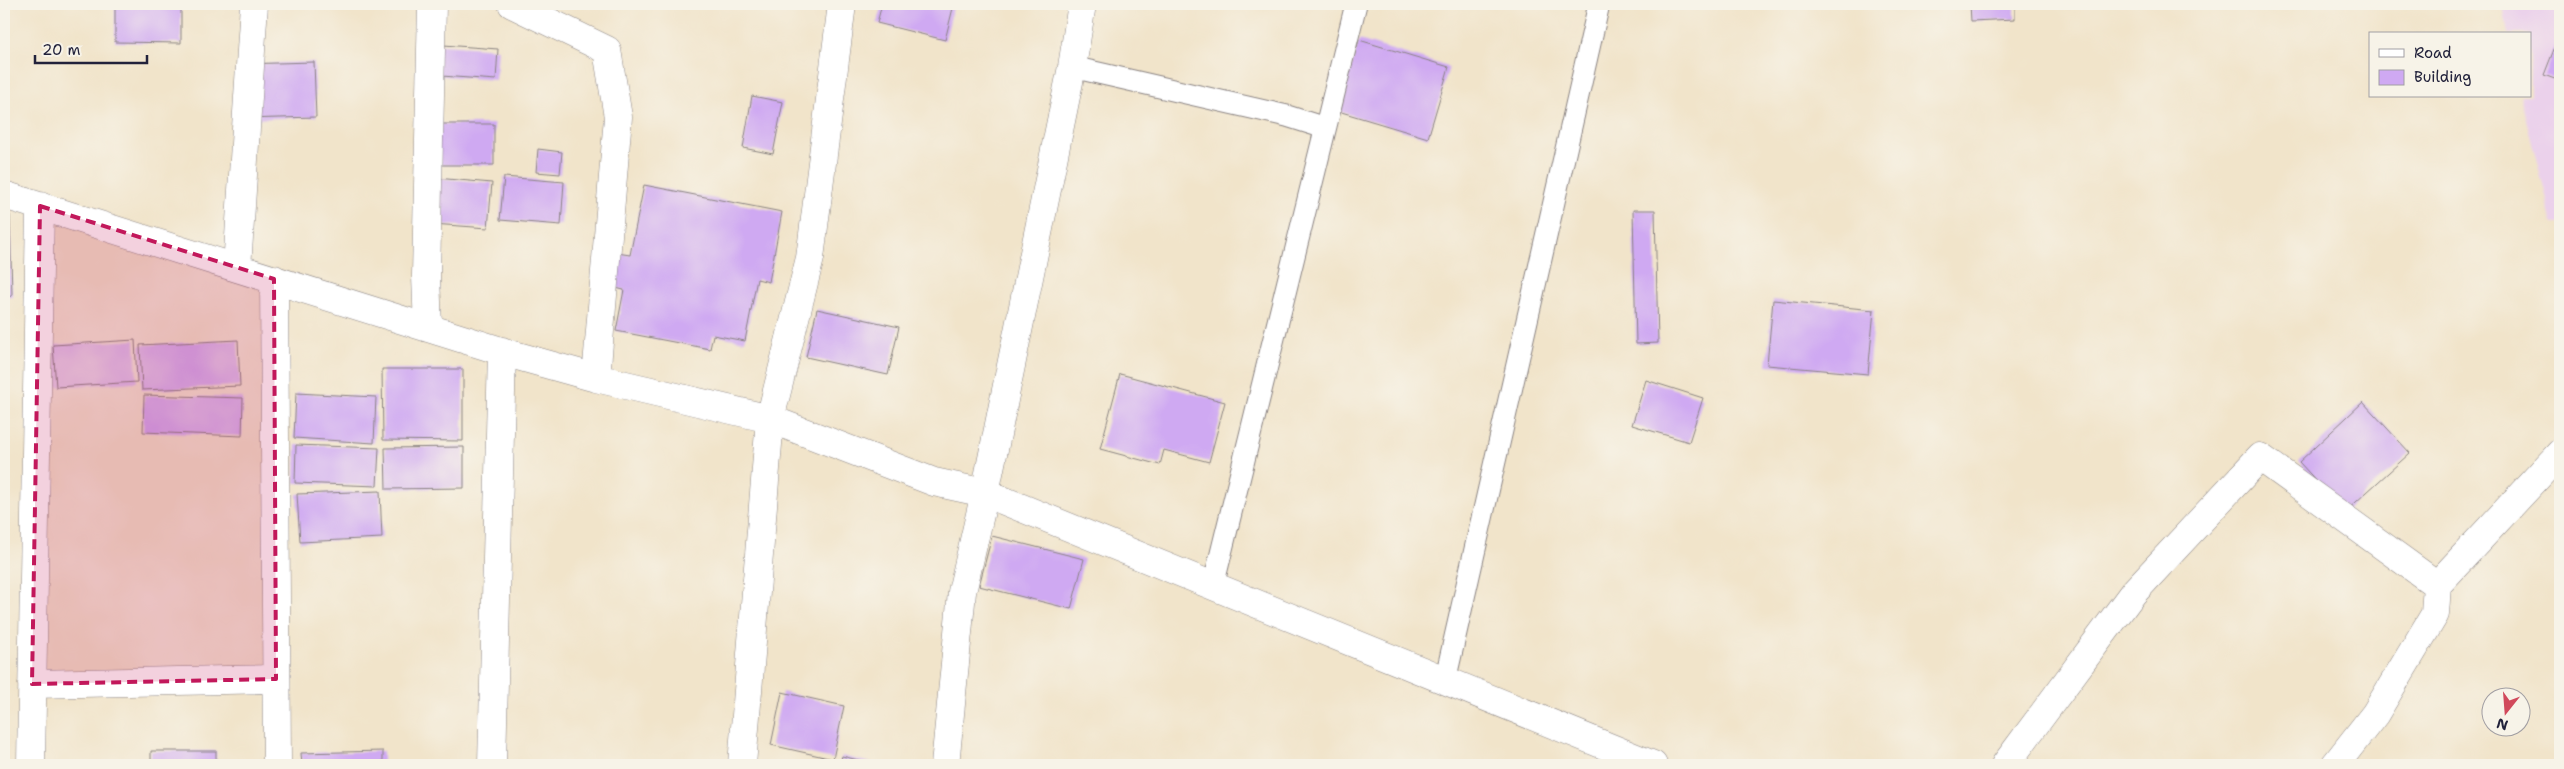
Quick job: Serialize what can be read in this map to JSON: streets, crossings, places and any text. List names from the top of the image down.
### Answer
{
  "legend": ["Road", "Building"],
  "scale_bar": "20 m",
  "north": "bottom"
}
